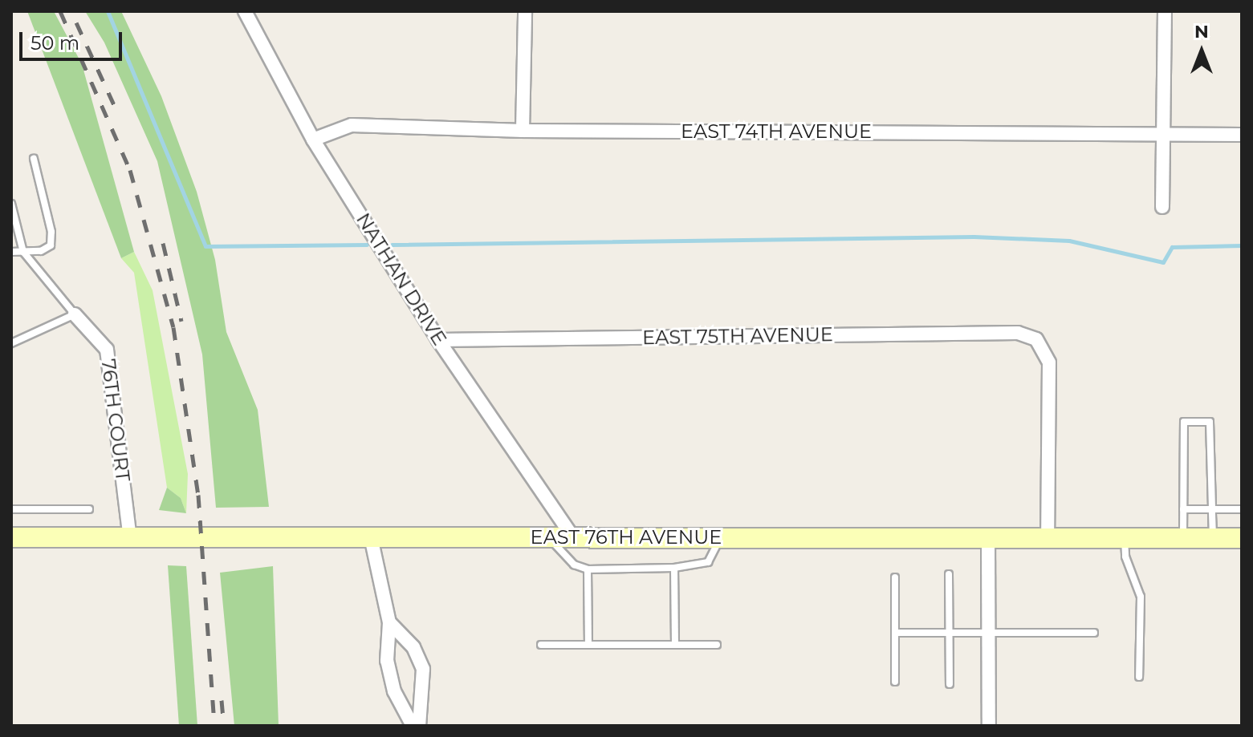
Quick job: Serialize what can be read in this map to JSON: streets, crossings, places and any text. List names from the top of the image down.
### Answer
{
  "streets": {
    "street": [
      "EAST 74TH AVENUE",
      "NATHAN DRIVE",
      "EAST 75TH AVENUE",
      "76TH COURT",
      "EAST 76TH AVENUE"
    ]
  },
  "crossings": [
    ["EAST 74TH AVENUE", "NATHAN DRIVE"],
    ["NATHAN DRIVE", "EAST 75TH AVENUE"],
    ["NATHAN DRIVE", "EAST 76TH AVENUE"],
    ["EAST 75TH AVENUE", "EAST 76TH AVENUE"],
    ["76TH COURT", "EAST 76TH AVENUE"]
  ],
  "scale_bar": "50 m",
  "north": "top"
}
